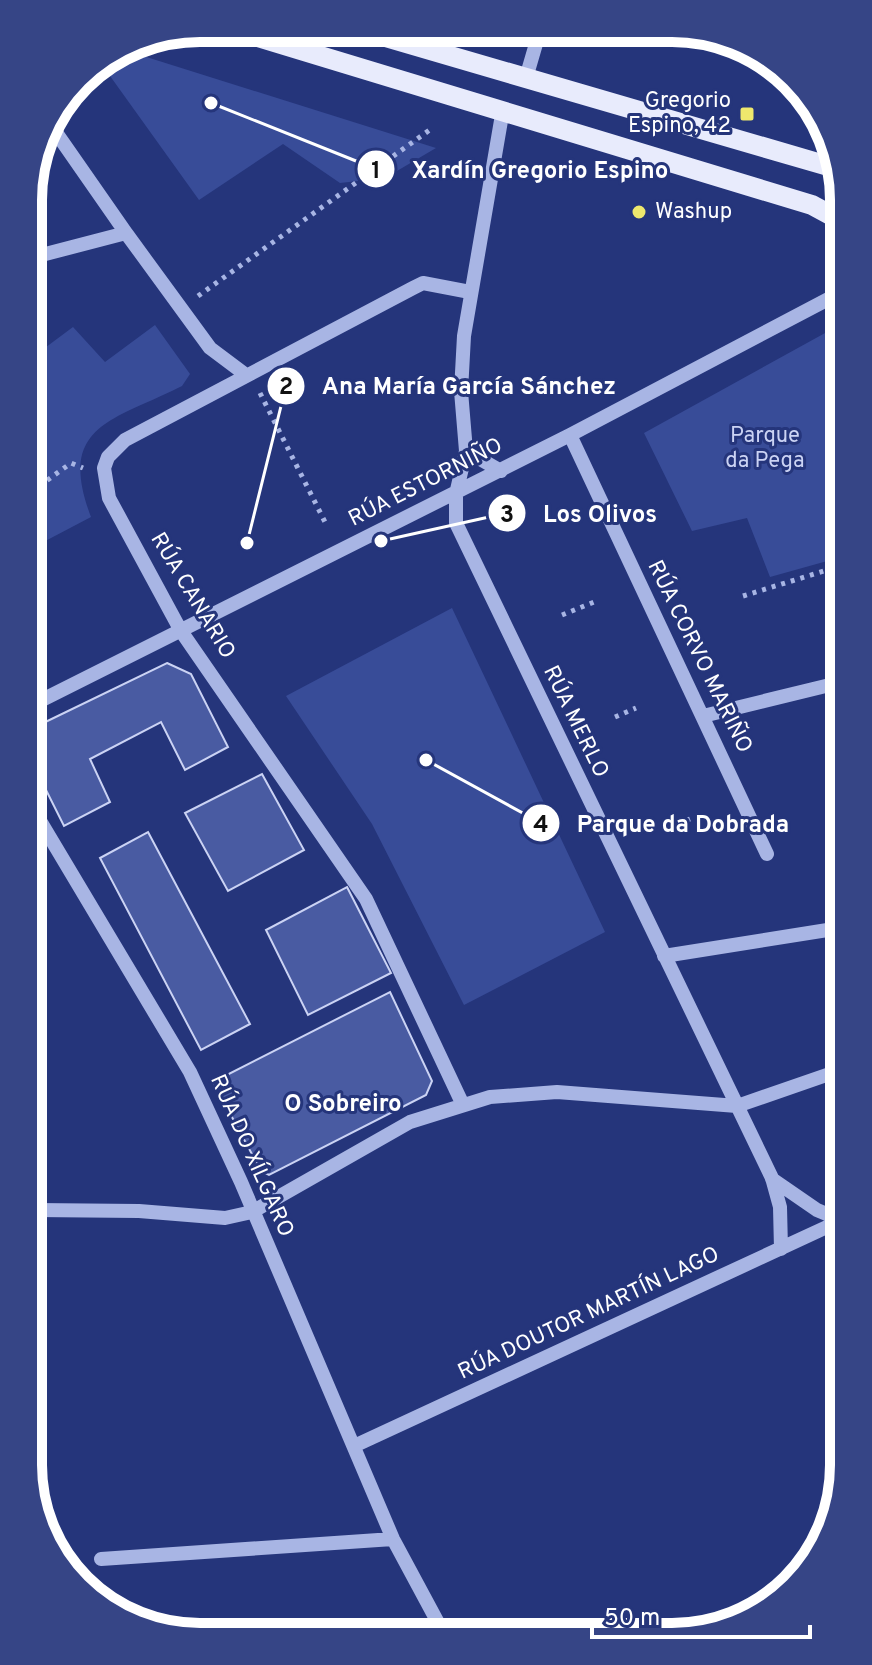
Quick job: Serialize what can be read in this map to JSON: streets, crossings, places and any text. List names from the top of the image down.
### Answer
{
  "streets": {
    "street": [
      "RÚA ESTORNIÑO",
      "RÚA CANARIO",
      "RÚA CORVO MARIÑO",
      "RÚA MERLO",
      "RÚA DO XÍLGARO",
      "RÚA DOUTOR MARTÍN LAGO"
    ]
  },
  "crossings": [
    ["RÚA ESTORNIÑO", "RÚA CANARIO"],
    ["RÚA ESTORNIÑO", "RÚA CORVO MARIÑO"],
    ["RÚA ESTORNIÑO", "RÚA MERLO"],
    ["RÚA CANARIO", "RÚA MERLO"],
    ["RÚA MERLO", "RÚA DOUTOR MARTÍN LAGO"],
    ["RÚA DO XÍLGARO", "RÚA DOUTOR MARTÍN LAGO"]
  ],
  "districts": ["O Sobreiro"],
  "parks": ["Parque da Pega"],
  "places": {
    "other": [
      "Xardín Gregorio Espino",
      "Washup",
      "Los Olivos",
      "Ana María García Sánchez",
      "Parque da Dobrada"
    ],
    "transit": ["Gregorio Espino, 42"]
  },
  "scale_bar": "50 m"
}
